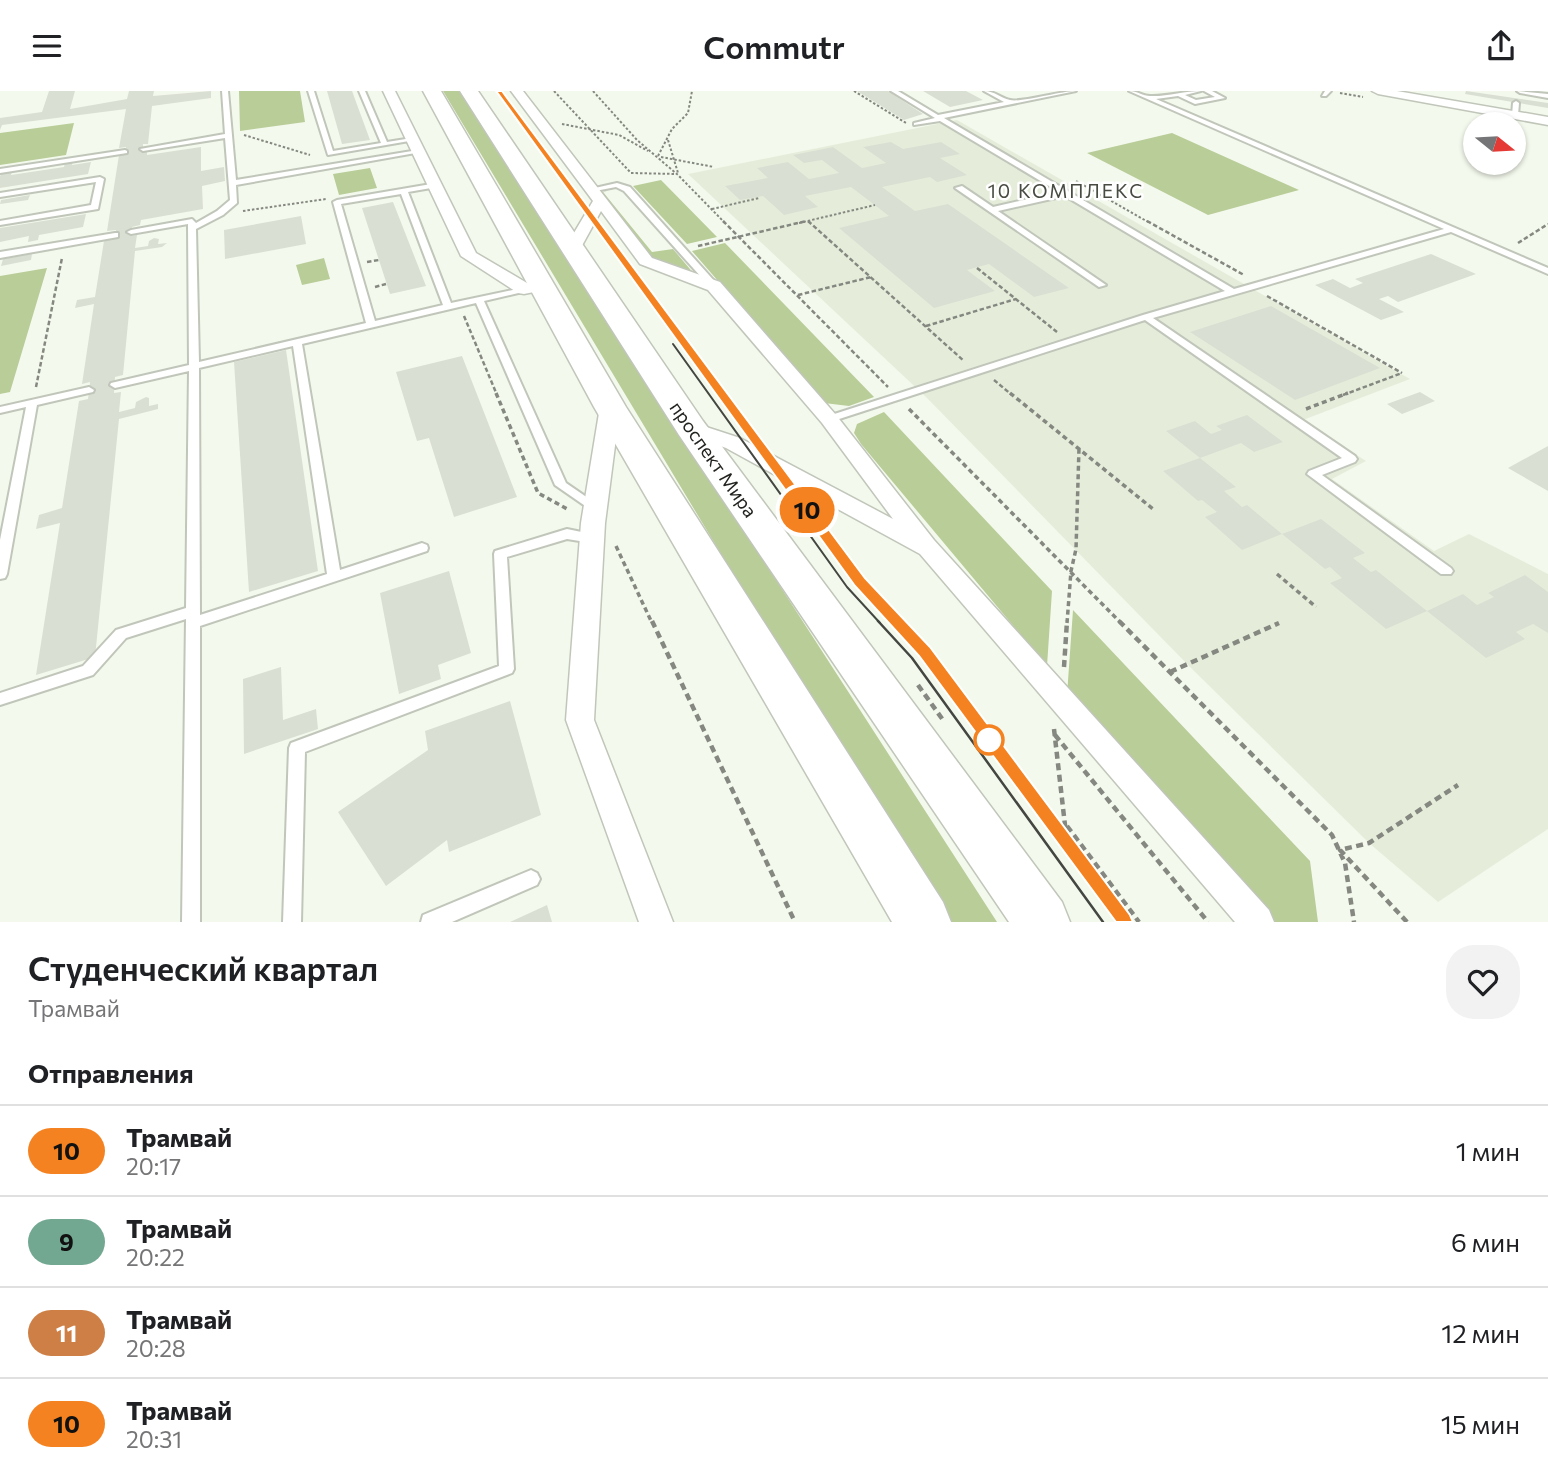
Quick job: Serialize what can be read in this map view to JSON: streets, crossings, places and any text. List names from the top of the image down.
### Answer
{
  "streets": {
    "main road": ["проспект Мира"]
  },
  "districts": ["10 КОМПЛЕКС"],
  "lines": ["tram line 10"],
  "north": "right",
  "page": {
    "header": "Commutr",
    "on_map": "10",
    "heading": [
      ["Студенческий квартал", "Трамвай"],
      "Отправления"
    ],
    "list": [
      {
        "mark": "10",
        "name": "Трамвай",
        "note": "20:17",
        "value": "1 мин"
      },
      {
        "mark": "9",
        "name": "Трамвай",
        "note": "20:22",
        "value": "6 мин"
      },
      {
        "mark": "11",
        "name": "Трамвай",
        "note": "20:28",
        "value": "12 мин"
      },
      {
        "mark": "10",
        "name": "Трамвай",
        "note": "20:31",
        "value": "15 мин"
      }
    ]
  }
}
